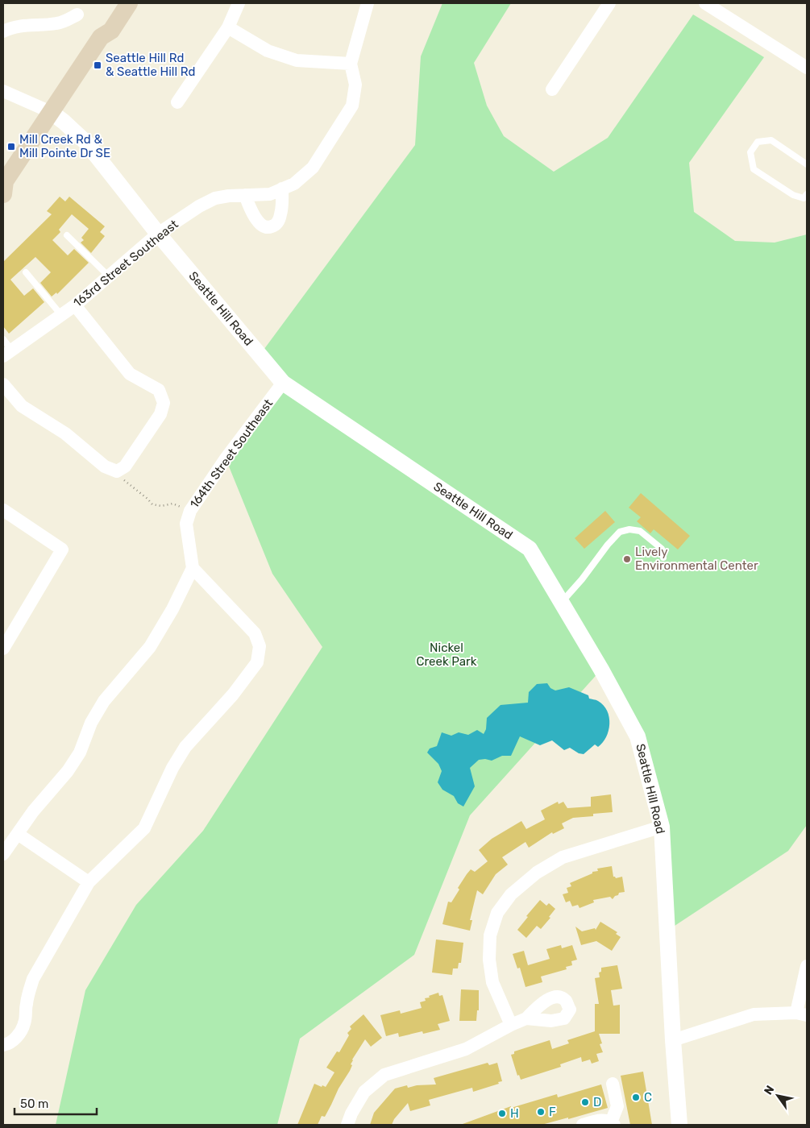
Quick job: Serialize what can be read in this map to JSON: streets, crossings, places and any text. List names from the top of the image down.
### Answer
{
  "streets": {
    "street": ["163rd Street Southeast", "Seattle Hill Road", "164th Street Southeast"]
  },
  "crossings": [
    ["163rd Street Southeast", "Seattle Hill Road"],
    ["Seattle Hill Road", "164th Street Southeast"]
  ],
  "parks": ["Nickel Creek Park"],
  "places": {
    "transit": ["Seattle Hill Rd & Seattle Hill Rd", "Mill Creek Rd & Mill Pointe Dr SE"],
    "other": [
      "Lively Environmental Center",
      "C",
      "D",
      "F",
      "H"
    ]
  },
  "scale_bar": "50 m",
  "north": "top left"
}
